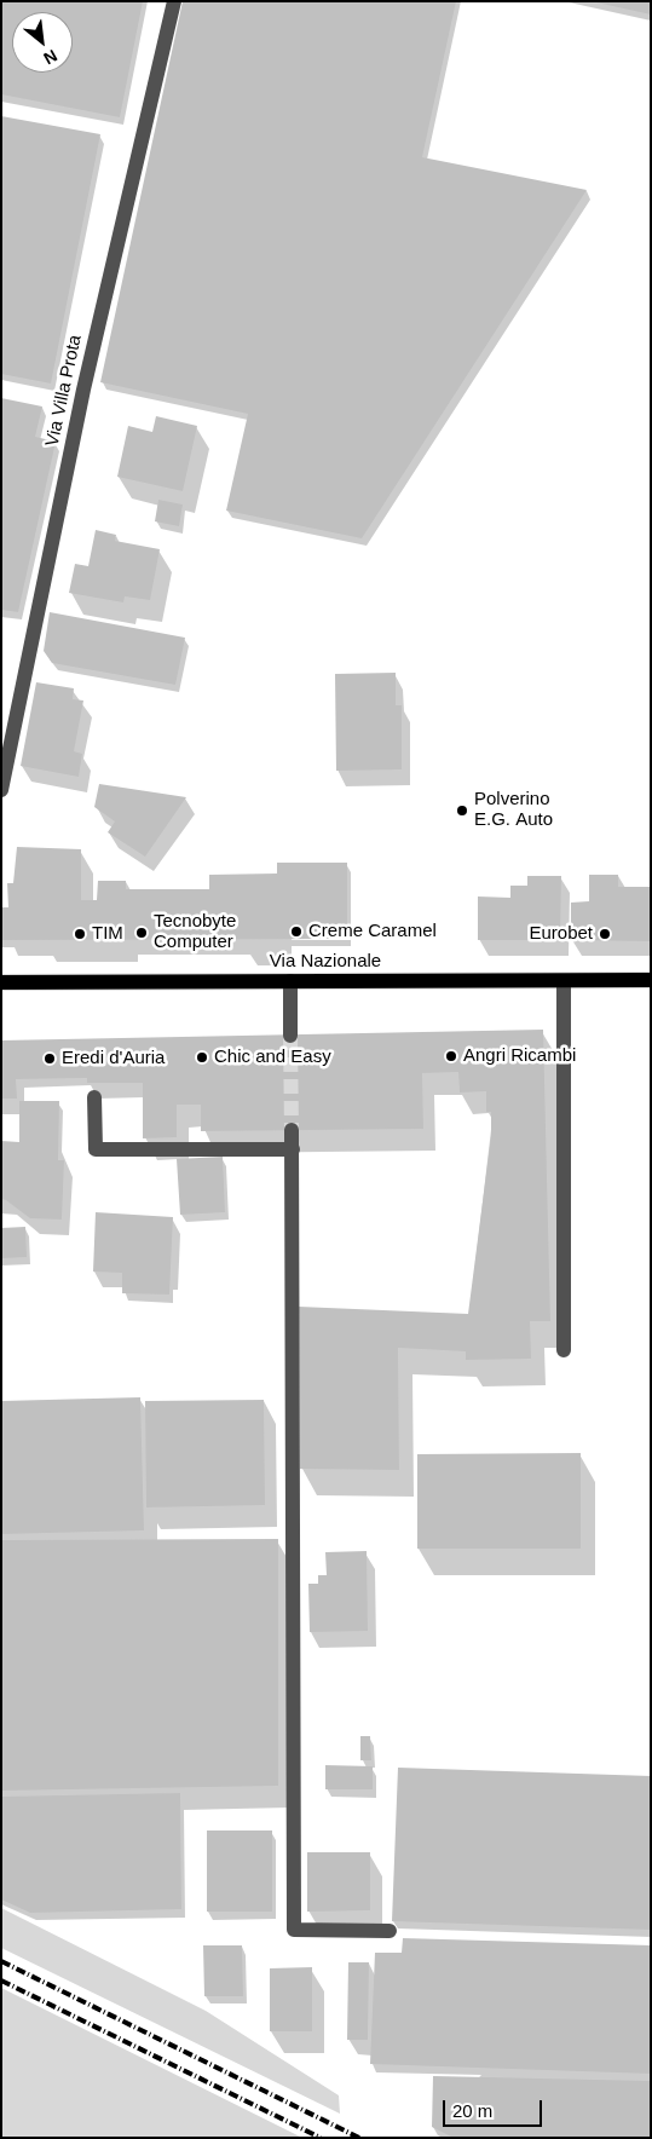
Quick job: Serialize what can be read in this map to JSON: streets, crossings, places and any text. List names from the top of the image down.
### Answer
{
  "streets": {
    "main road": ["Via Nazionale"],
    "street": ["Via Villa Prota"]
  },
  "places": [
    "Polverino E.G. Auto",
    "Creme Caramel",
    "Tecnobyte Computer",
    "TIM",
    "Eurobet",
    "Angri Ricambi",
    "Chic and Easy",
    "Eredi d'Auria"
  ],
  "scale_bar": "20 m",
  "north": "bottom right"
}
